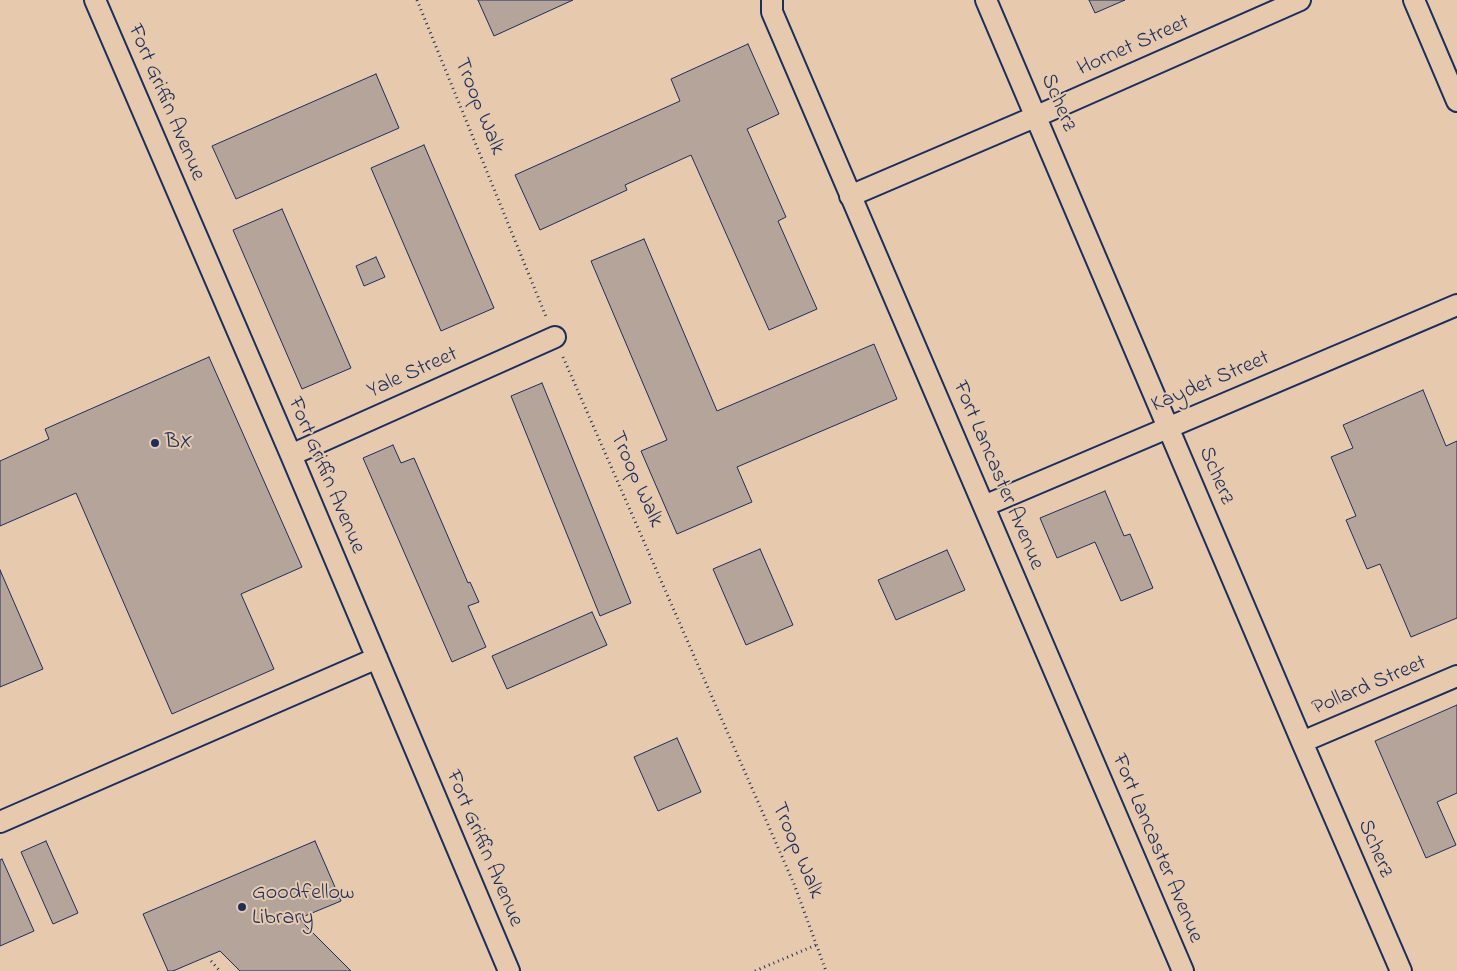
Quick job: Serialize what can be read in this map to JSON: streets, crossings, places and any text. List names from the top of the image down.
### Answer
{
  "streets": {
    "street": [
      "Hornet Street",
      "Fort Griffin Avenue",
      "Scherz",
      "Yale Street",
      "Kaydet Street",
      "Fort Lancaster Avenue",
      "Pollard Street"
    ],
    "path": ["Troop Walk"]
  },
  "crossings": [
    ["Hornet Street", "Scherz"],
    ["Hornet Street", "Fort Lancaster Avenue"],
    ["Fort Griffin Avenue", "Yale Street"],
    ["Scherz", "Kaydet Street"],
    ["Scherz", "Pollard Street"],
    ["Troop Walk", "Yale Street"],
    ["Kaydet Street", "Fort Lancaster Avenue"]
  ],
  "places": ["BX", "Goodfellow Library"]
}
